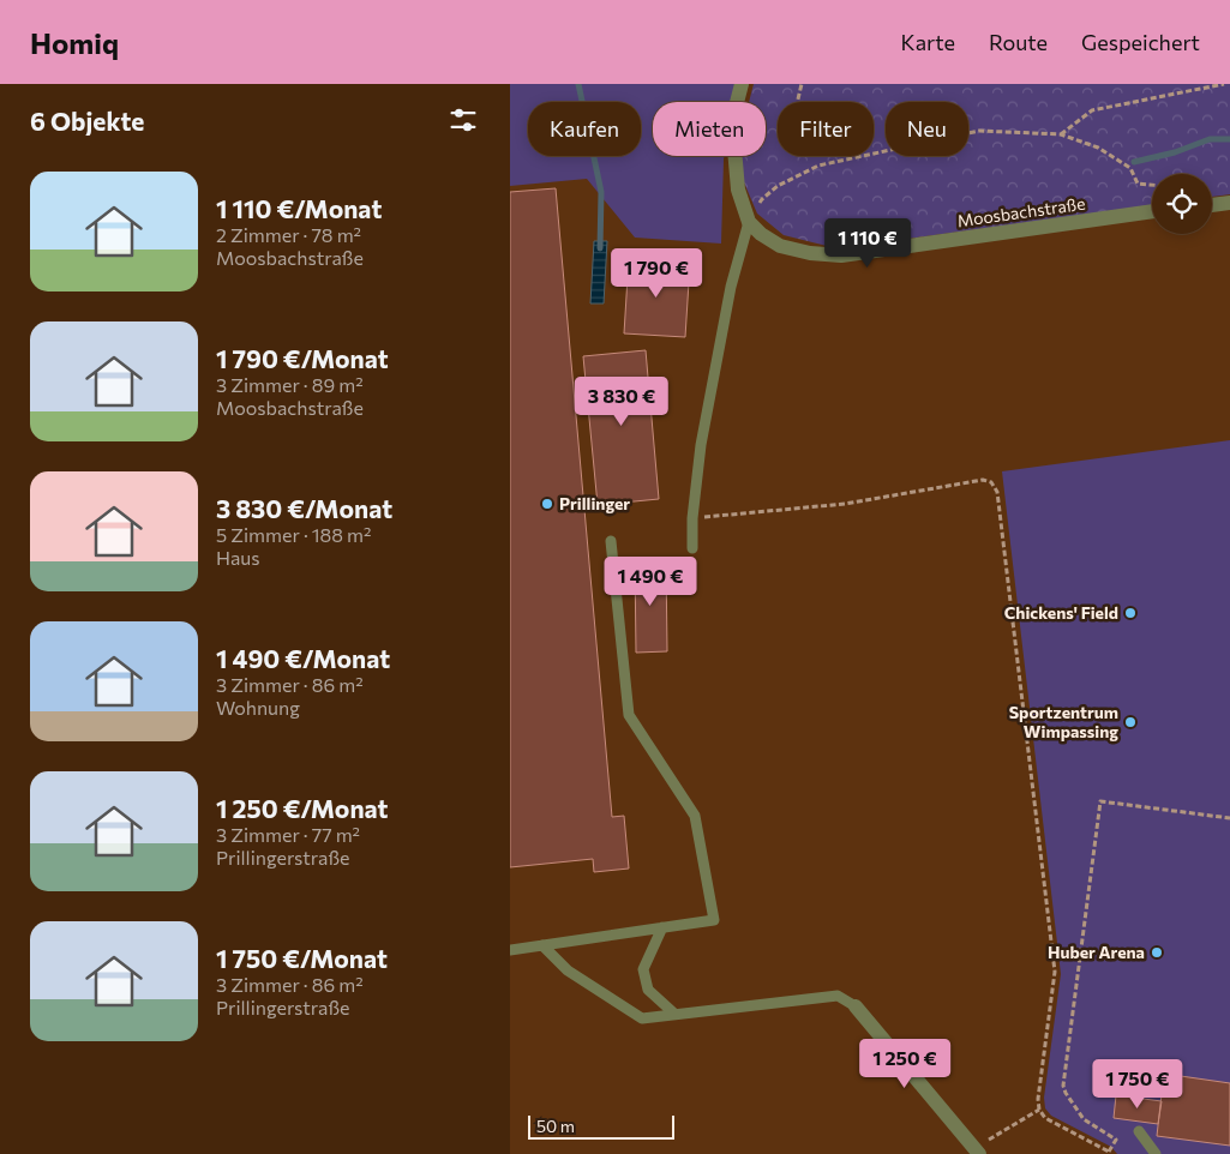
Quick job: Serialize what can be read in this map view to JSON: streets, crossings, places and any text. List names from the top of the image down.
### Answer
{
  "streets": {
    "street": ["Moosbachstraße"]
  },
  "places": [
    "Prillinger",
    "Chickens' Field",
    "Sportzentrum Wimpassing",
    "Huber Arena"
  ],
  "scale_bar": "50 m",
  "page": {
    "header": "Homiq",
    "nav": ["Karte", "Route", "Gespeichert"],
    "heading": "6 Objekte",
    "chip": [
      "Kaufen",
      "Mieten",
      "Filter",
      "Neu"
    ],
    "list": [
      {
        "name": "1 110 €/Monat",
        "note": "2 Zimmer · 78 m² · Moosbachstraße"
      },
      {
        "name": "1 790 €/Monat",
        "note": "3 Zimmer · 89 m² · Moosbachstraße"
      },
      {
        "name": "3 830 €/Monat",
        "note": "5 Zimmer · 188 m² · Haus"
      },
      {
        "name": "1 490 €/Monat",
        "note": "3 Zimmer · 86 m² · Wohnung"
      },
      {
        "name": "1 250 €/Monat",
        "note": "3 Zimmer · 77 m² · Prillingerstraße"
      },
      {
        "name": "1 750 €/Monat",
        "note": "3 Zimmer · 86 m² · Prillingerstraße"
      }
    ],
    "price": [
      "1 110 €",
      "1 790 €",
      "3 830 €",
      "1 490 €",
      "1 250 €",
      "1 750 €"
    ],
    "scale": "50 m"
  }
}
